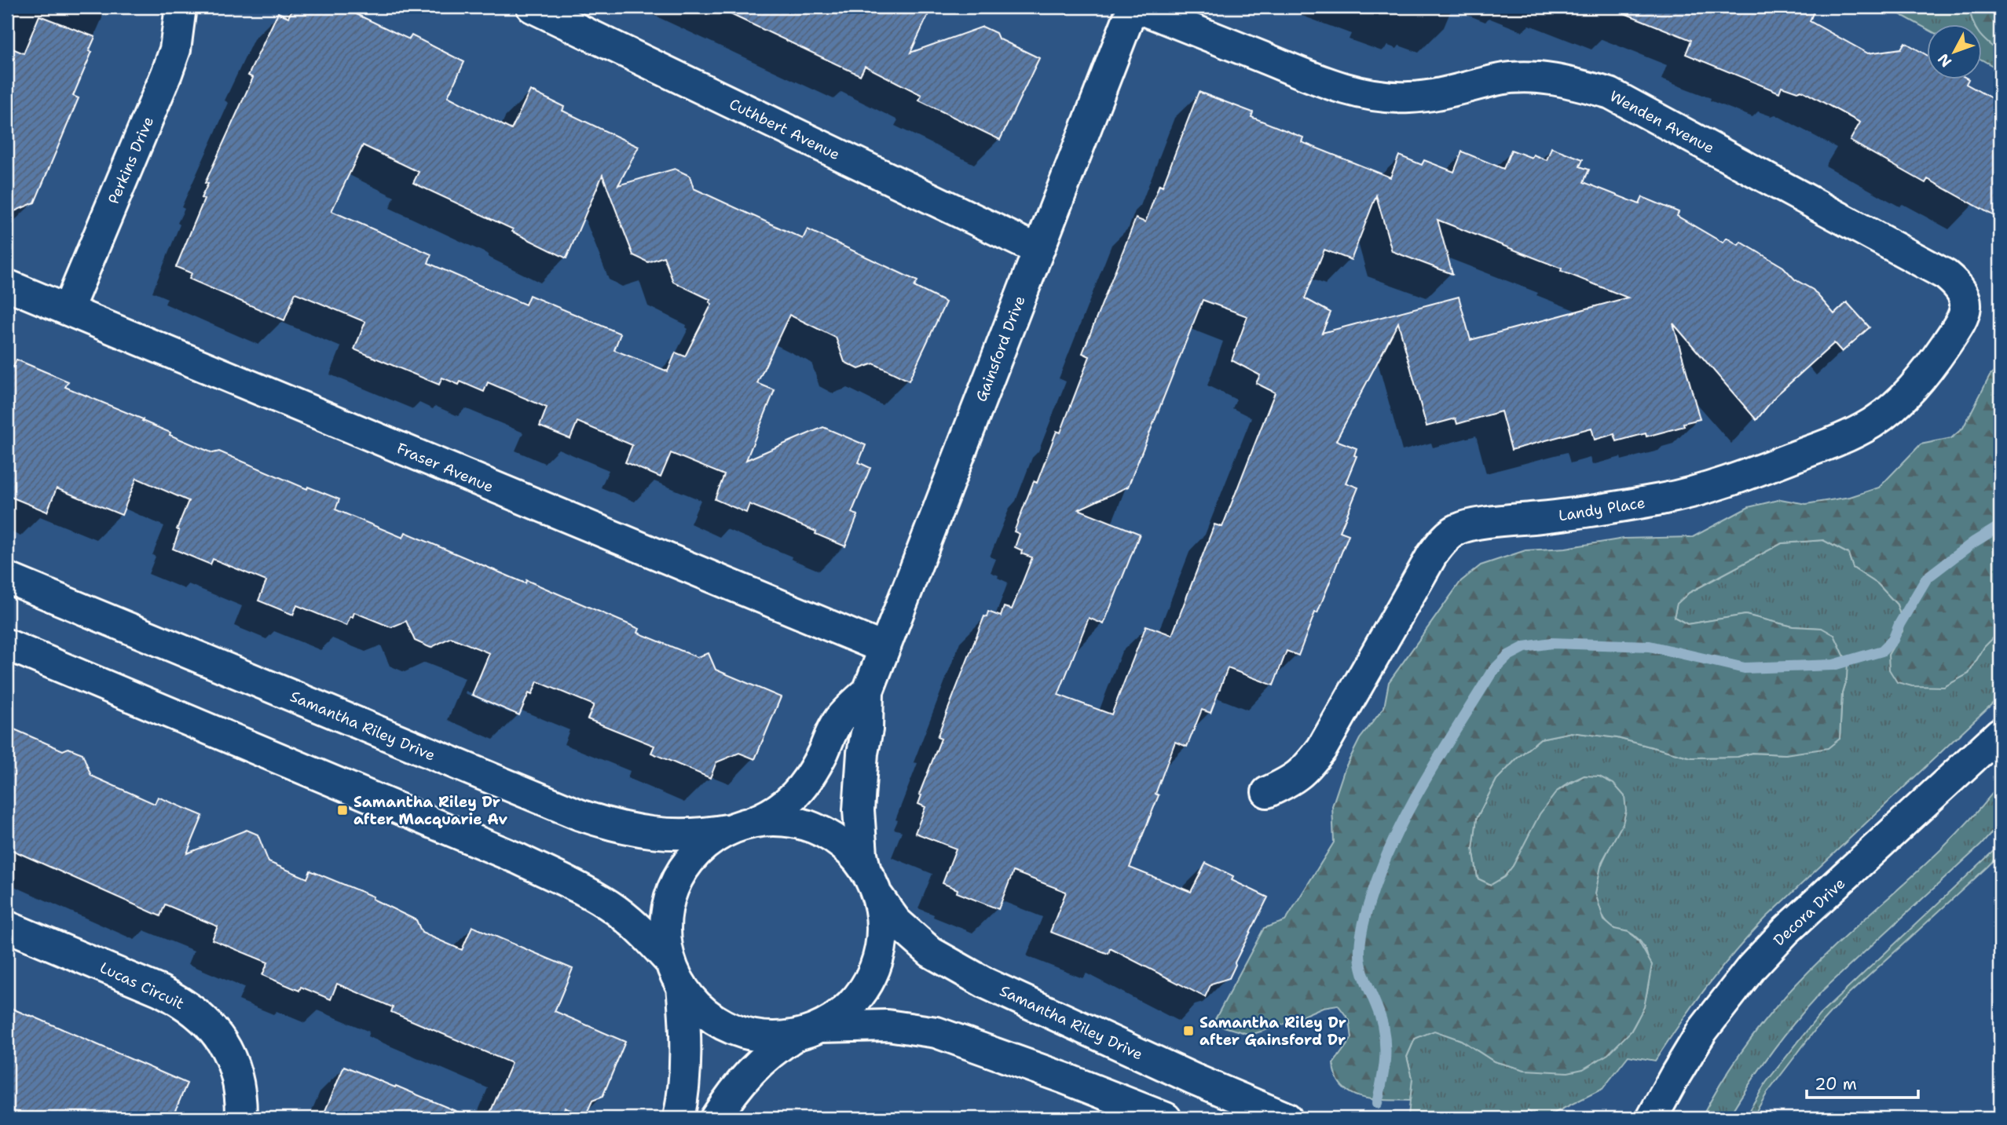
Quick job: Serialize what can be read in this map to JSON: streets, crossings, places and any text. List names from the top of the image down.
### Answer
{
  "streets": {
    "street": [
      "Wenden Avenue",
      "Cuthbert Avenue",
      "Perkins Drive",
      "Gainsford Drive",
      "Fraser Avenue",
      "Landy Place",
      "Samantha Riley Drive",
      "Decora Drive",
      "Lucas Circuit"
    ]
  },
  "crossings": [
    ["Wenden Avenue", "Gainsford Drive"],
    ["Wenden Avenue", "Landy Place"],
    ["Cuthbert Avenue", "Gainsford Drive"],
    ["Perkins Drive", "Fraser Avenue"],
    ["Gainsford Drive", "Fraser Avenue"],
    ["Gainsford Drive", "Samantha Riley Drive"]
  ],
  "places": {
    "transit": ["Samantha Riley Dr after Macquarie Av", "Samantha Riley Dr after Gainsford Dr"]
  },
  "scale_bar": "20 m",
  "north": "bottom left"
}
